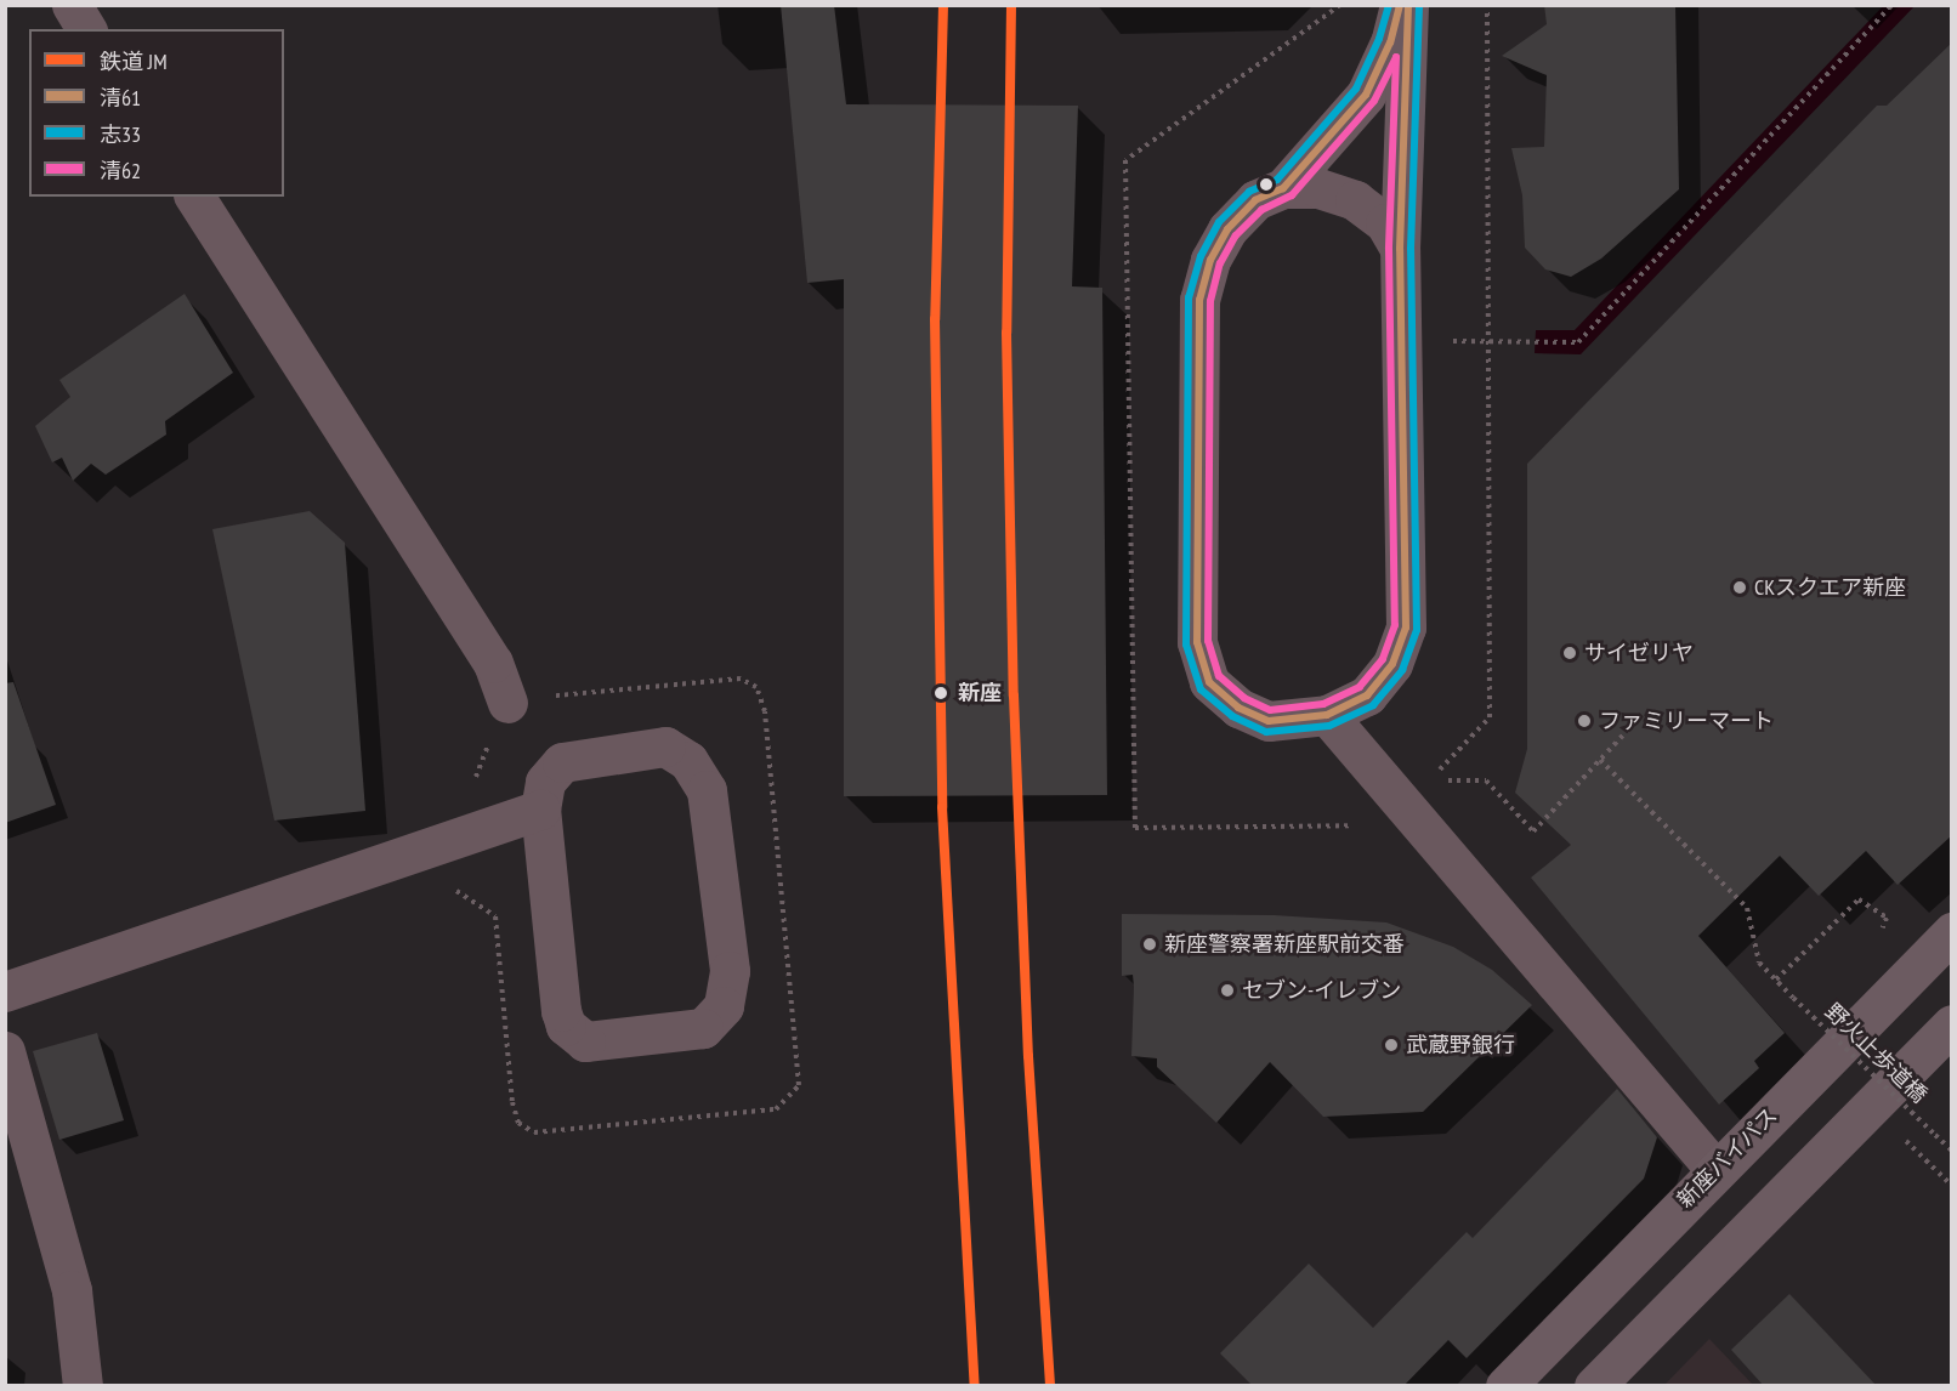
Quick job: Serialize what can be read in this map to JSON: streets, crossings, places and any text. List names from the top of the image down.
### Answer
{
  "streets": {
    "highway": ["新座バイパス"],
    "path": ["野火止歩道橋"]
  },
  "places": [
    "CKスクエア新座",
    "サイゼリヤ",
    "新座",
    "ファミリーマート",
    "新座警察署新座駅前交番",
    "セブン-イレブン",
    "武蔵野銀行"
  ],
  "lines": [
    "rail line JM",
    "transit line 清61",
    "transit line 志33",
    "transit line 清62"
  ],
  "legend": [
    "鉄道 JM",
    "清61",
    "志33",
    "清62"
  ]
}
